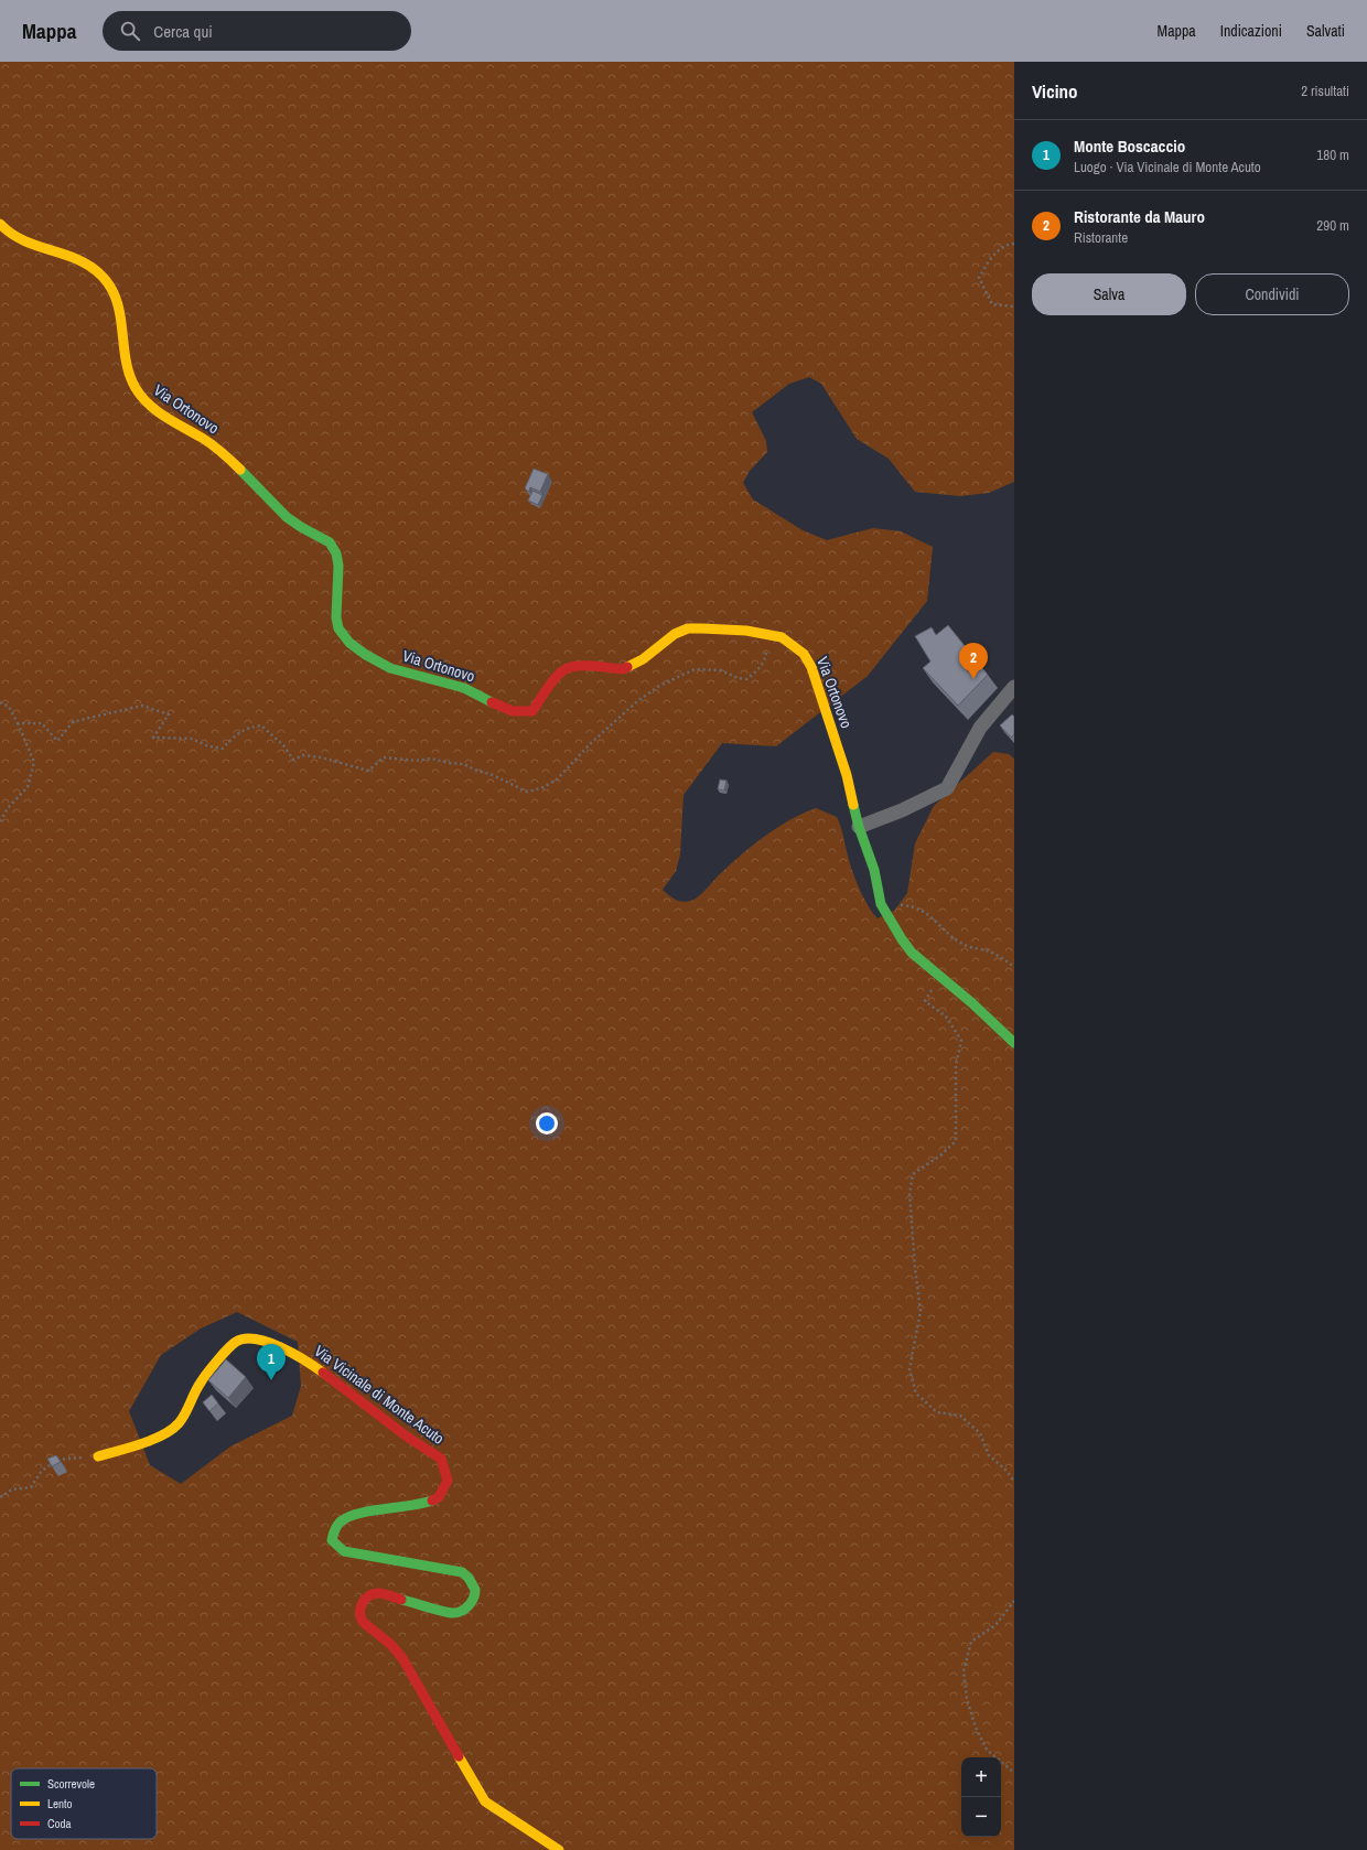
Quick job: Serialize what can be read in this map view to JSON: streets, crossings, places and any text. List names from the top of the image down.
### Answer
{
  "streets": {
    "street": ["Via Ortonovo", "Via Vicinale di Monte Acuto"]
  },
  "legend": ["Scorrevole", "Lento", "Coda"],
  "page": {
    "header": "Mappa",
    "search": "Cerca qui",
    "nav": ["Mappa", "Indicazioni", "Salvati"],
    "heading": ["Vicino", "2 risultati"],
    "list": [
      {
        "mark": "1",
        "name": "Monte Boscaccio",
        "note": "Luogo · Via Vicinale di Monte Acuto",
        "value": "180 m"
      },
      {
        "mark": "2",
        "name": "Ristorante da Mauro",
        "note": "Ristorante",
        "value": "290 m"
      }
    ],
    "buttons": ["Salva", "Condividi"],
    "pins": ["2", "1"],
    "map_buttons": ["+", "−"]
  }
}
